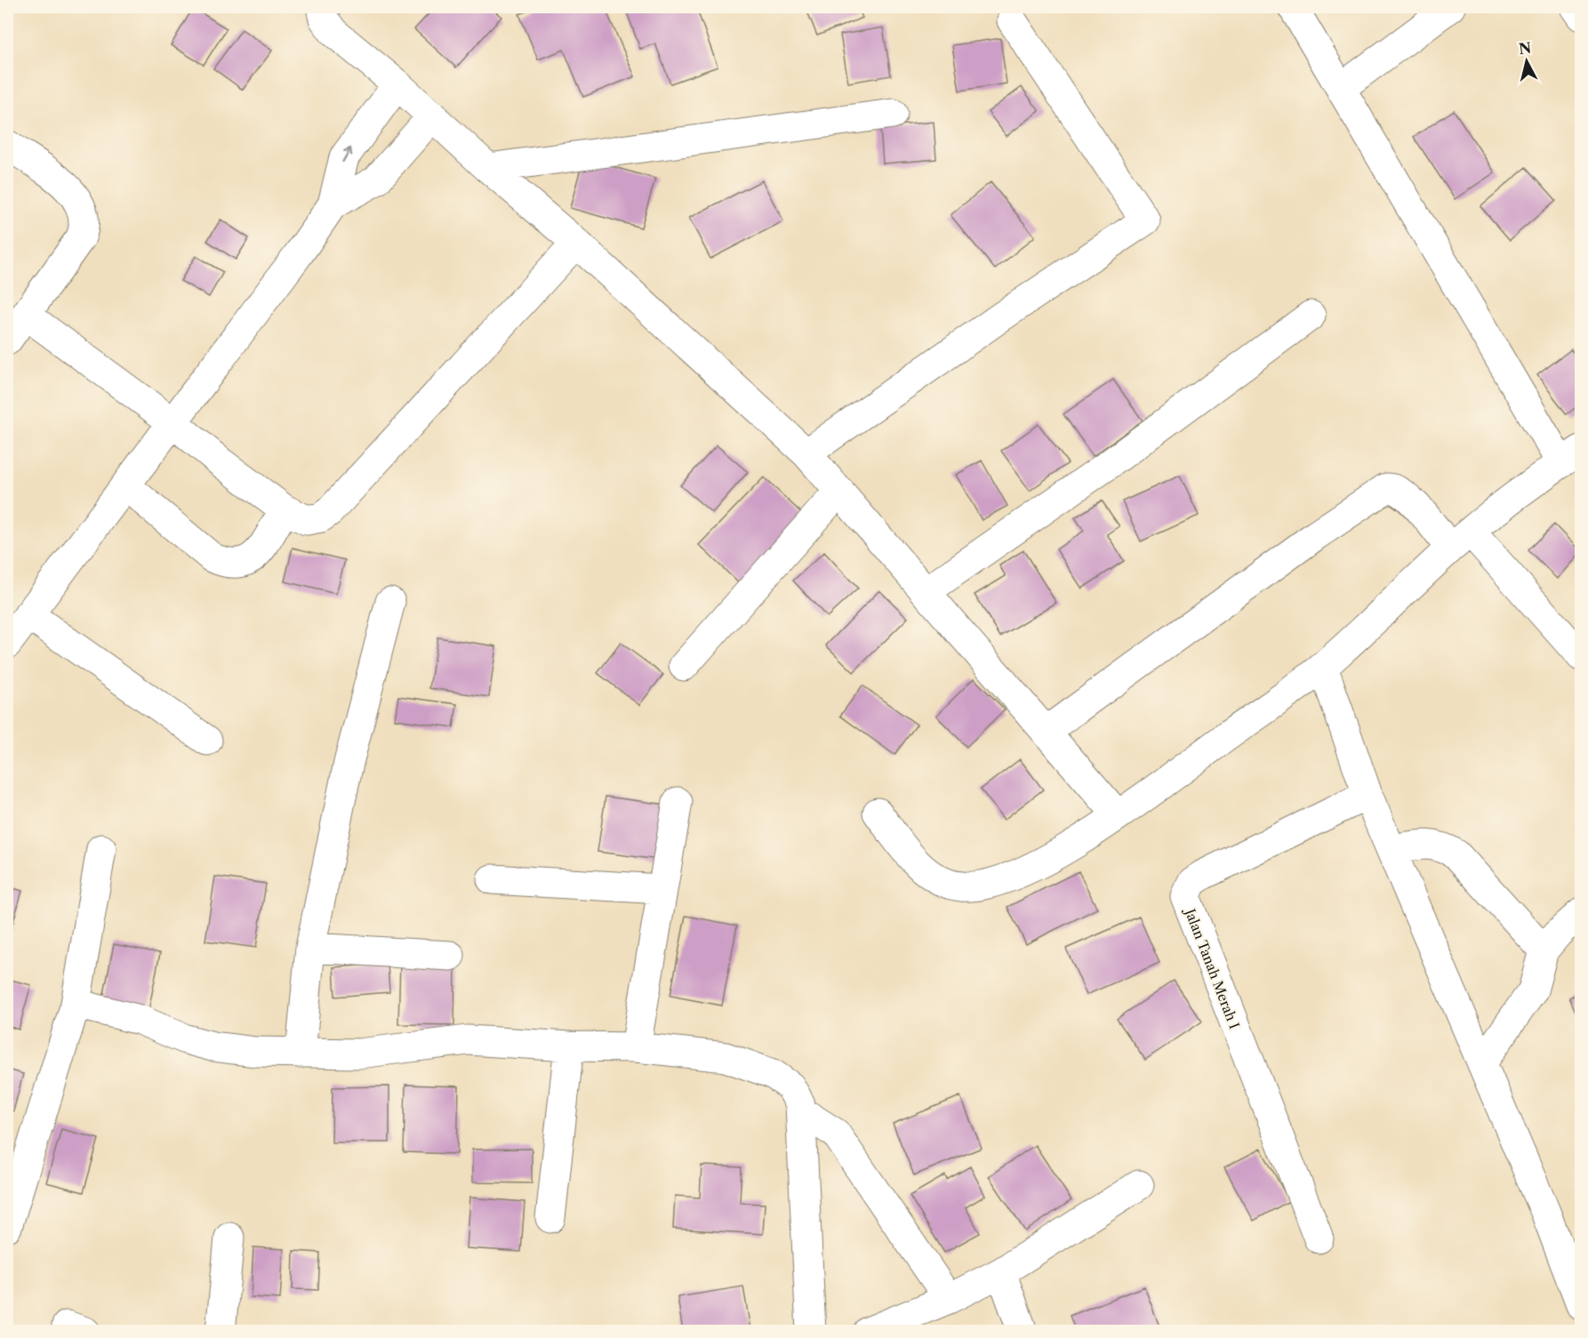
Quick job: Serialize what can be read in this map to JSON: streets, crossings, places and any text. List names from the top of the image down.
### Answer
{
  "streets": {
    "street": ["Jalan Tanah Merah I"]
  },
  "north": "top"
}
